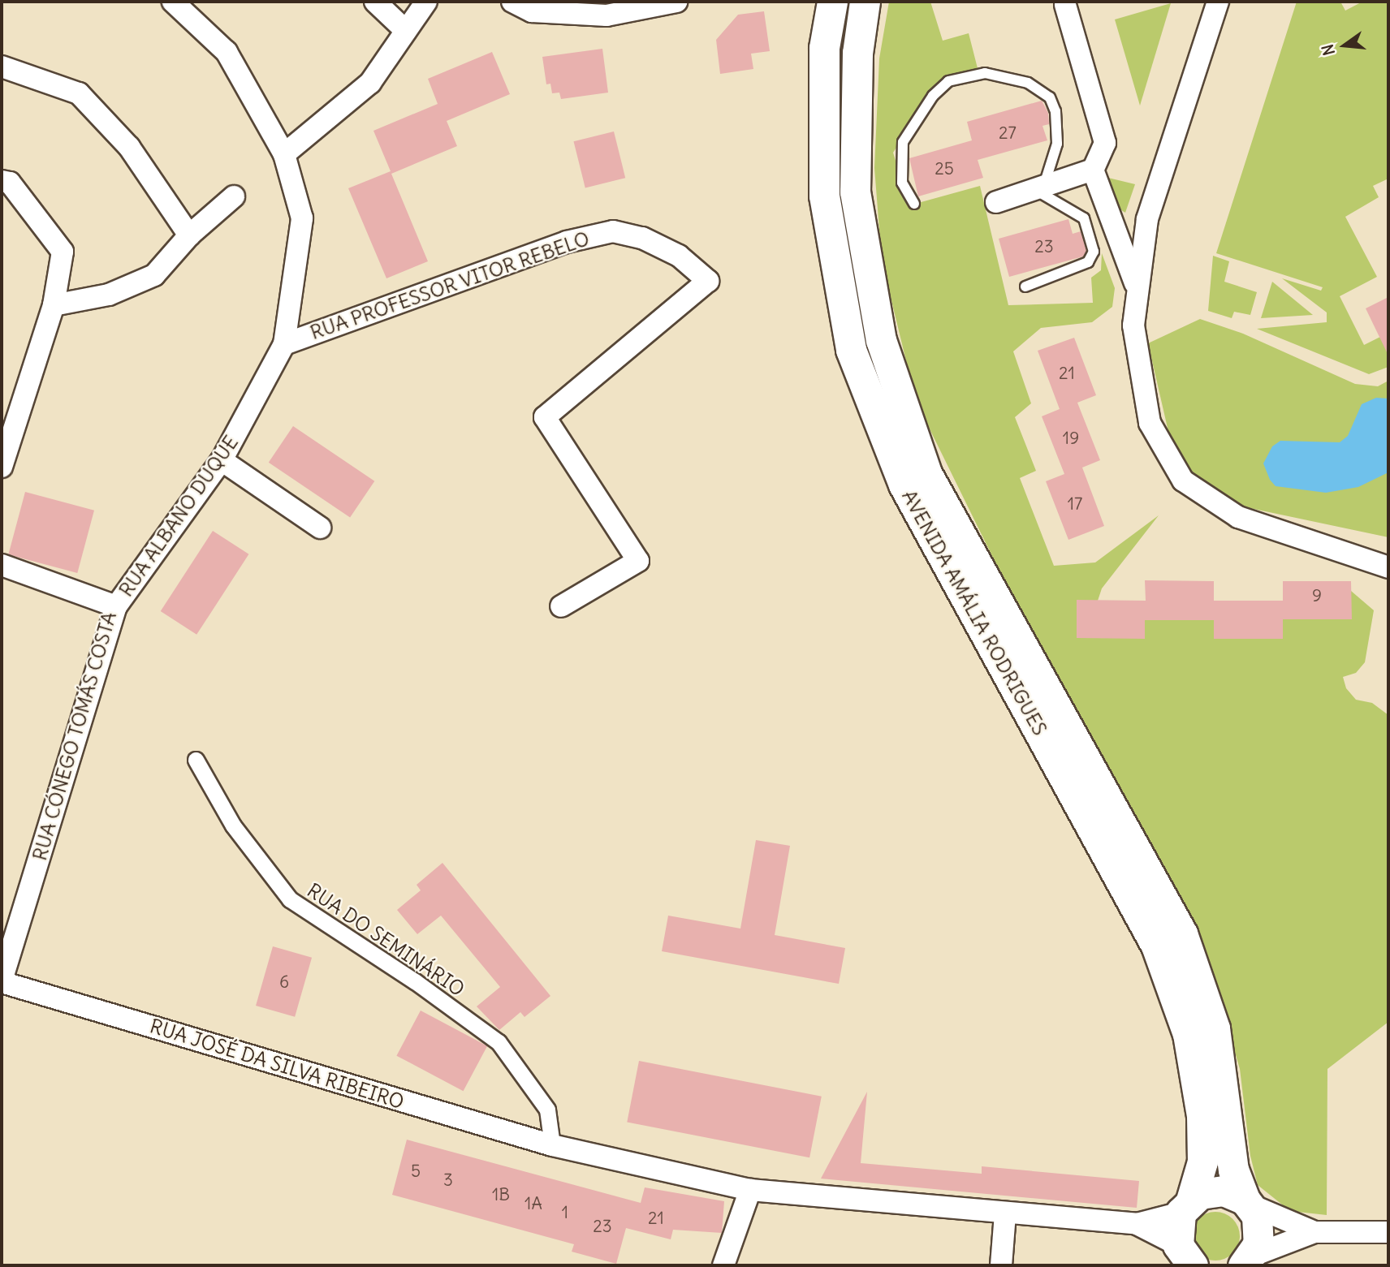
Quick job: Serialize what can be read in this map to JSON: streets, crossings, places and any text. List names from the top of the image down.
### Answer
{
  "streets": {
    "main road": ["AVENIDA AMÁLIA RODRIGUES"],
    "street": [
      "RUA PROFESSOR VITOR REBELO",
      "RUA ALBANO DUQUE",
      "RUA CÓNEGO TOMÁS COSTA",
      "RUA DO SEMINÁRIO",
      "RUA JOSÉ DA SILVA RIBEIRO"
    ]
  },
  "crossings": [
    ["RUA PROFESSOR VITOR REBELO", "RUA ALBANO DUQUE"],
    ["RUA ALBANO DUQUE", "RUA CÓNEGO TOMÁS COSTA"],
    ["RUA CÓNEGO TOMÁS COSTA", "RUA JOSÉ DA SILVA RIBEIRO"],
    ["RUA DO SEMINÁRIO", "RUA JOSÉ DA SILVA RIBEIRO"]
  ],
  "house_numbers": [
    "27",
    "25",
    "23",
    "21",
    "19",
    "17",
    "9",
    "6",
    "5",
    "3",
    "1B",
    "1A",
    "1",
    "21",
    "23"
  ],
  "north": "left"
}
